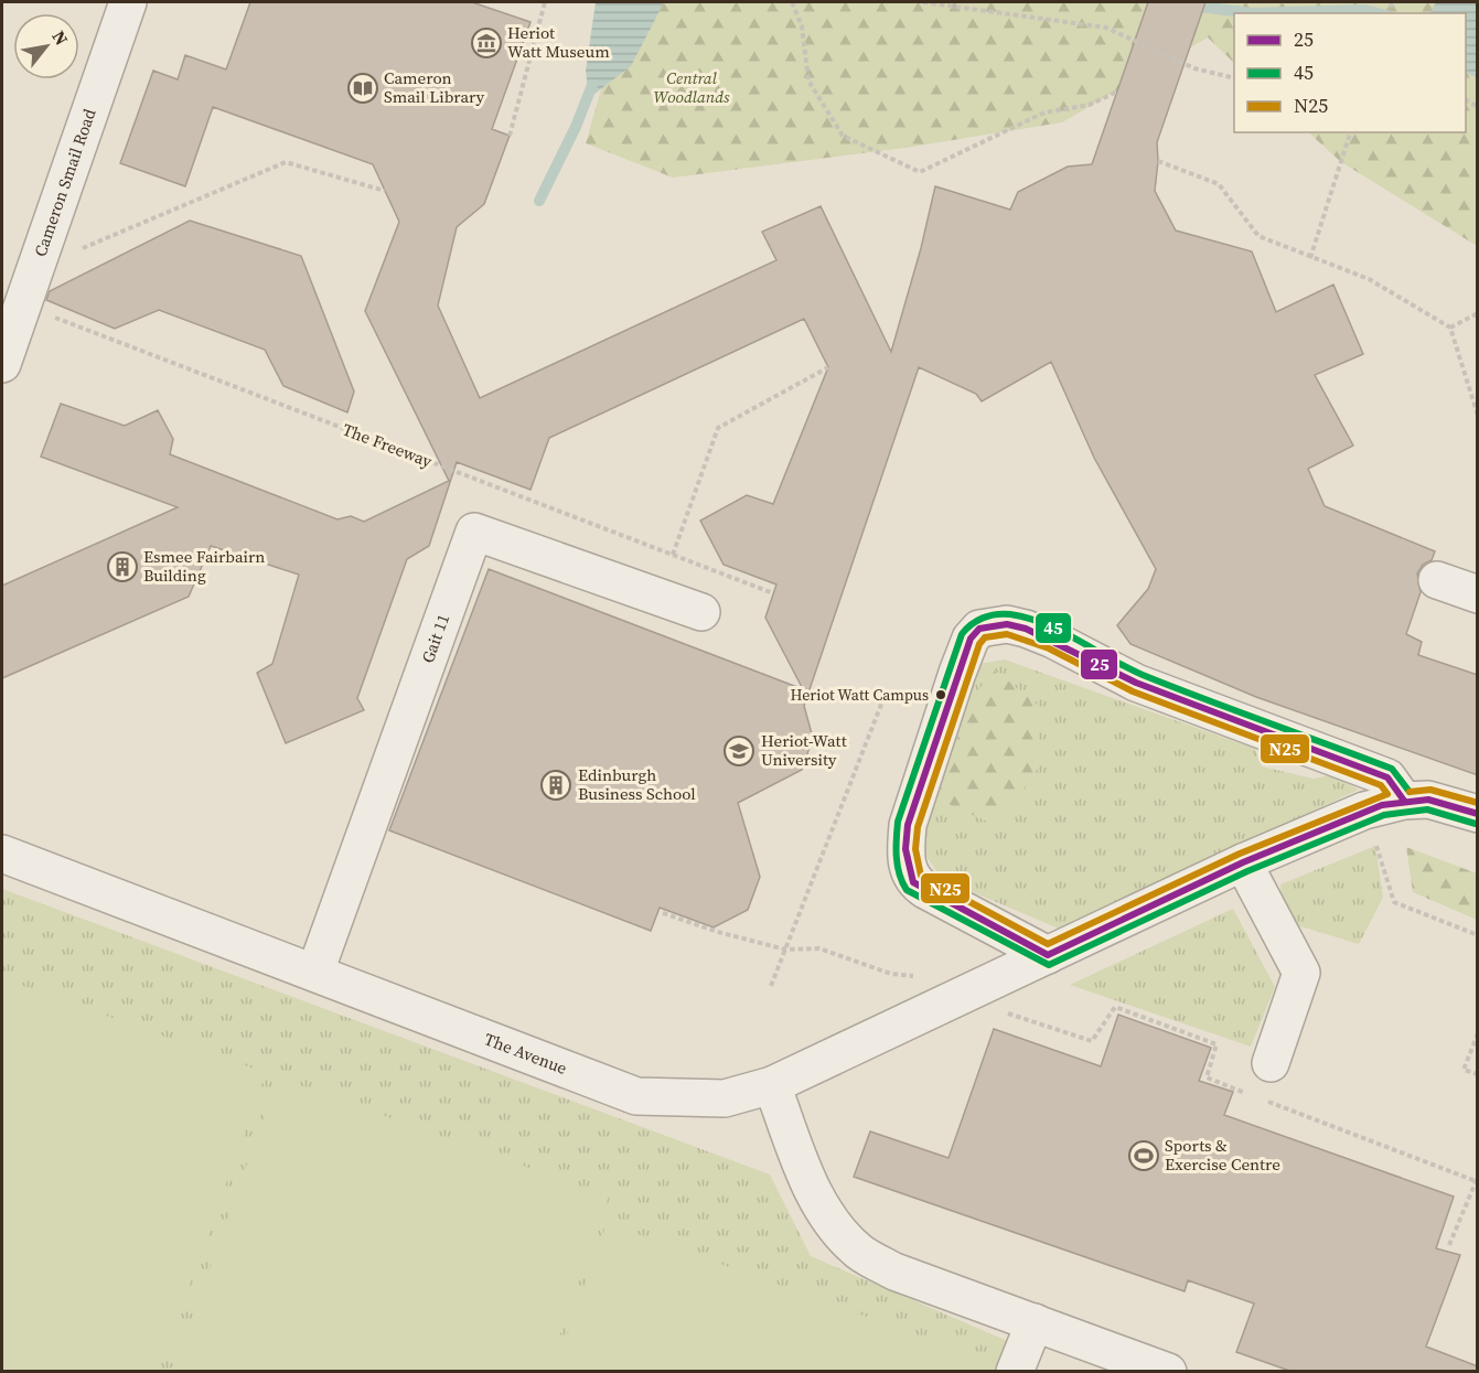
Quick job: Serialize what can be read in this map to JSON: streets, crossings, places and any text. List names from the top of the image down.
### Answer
{
  "streets": {
    "street": ["Cameron Smail Road", "Gait 11", "The Avenue"],
    "path": ["The Freeway"]
  },
  "crossings": [
    ["Cameron Smail Road", "The Freeway"],
    ["Gait 11", "The Avenue"]
  ],
  "parks": ["Central Woodlands"],
  "places": {
    "museum": ["Heriot Watt Museum"],
    "library": ["Cameron Smail Library"],
    "building": ["Esmee Fairbairn Building", "Edinburgh Business School"],
    "other": ["Heriot Watt Campus"],
    "school or university": ["Heriot-Watt University"],
    "sports": ["Sports & Exercise Centre"]
  },
  "lines": ["transit line 45", "transit line 25", "transit line N25"],
  "legend": ["25", "45", "N25"],
  "north": "top right"
}
